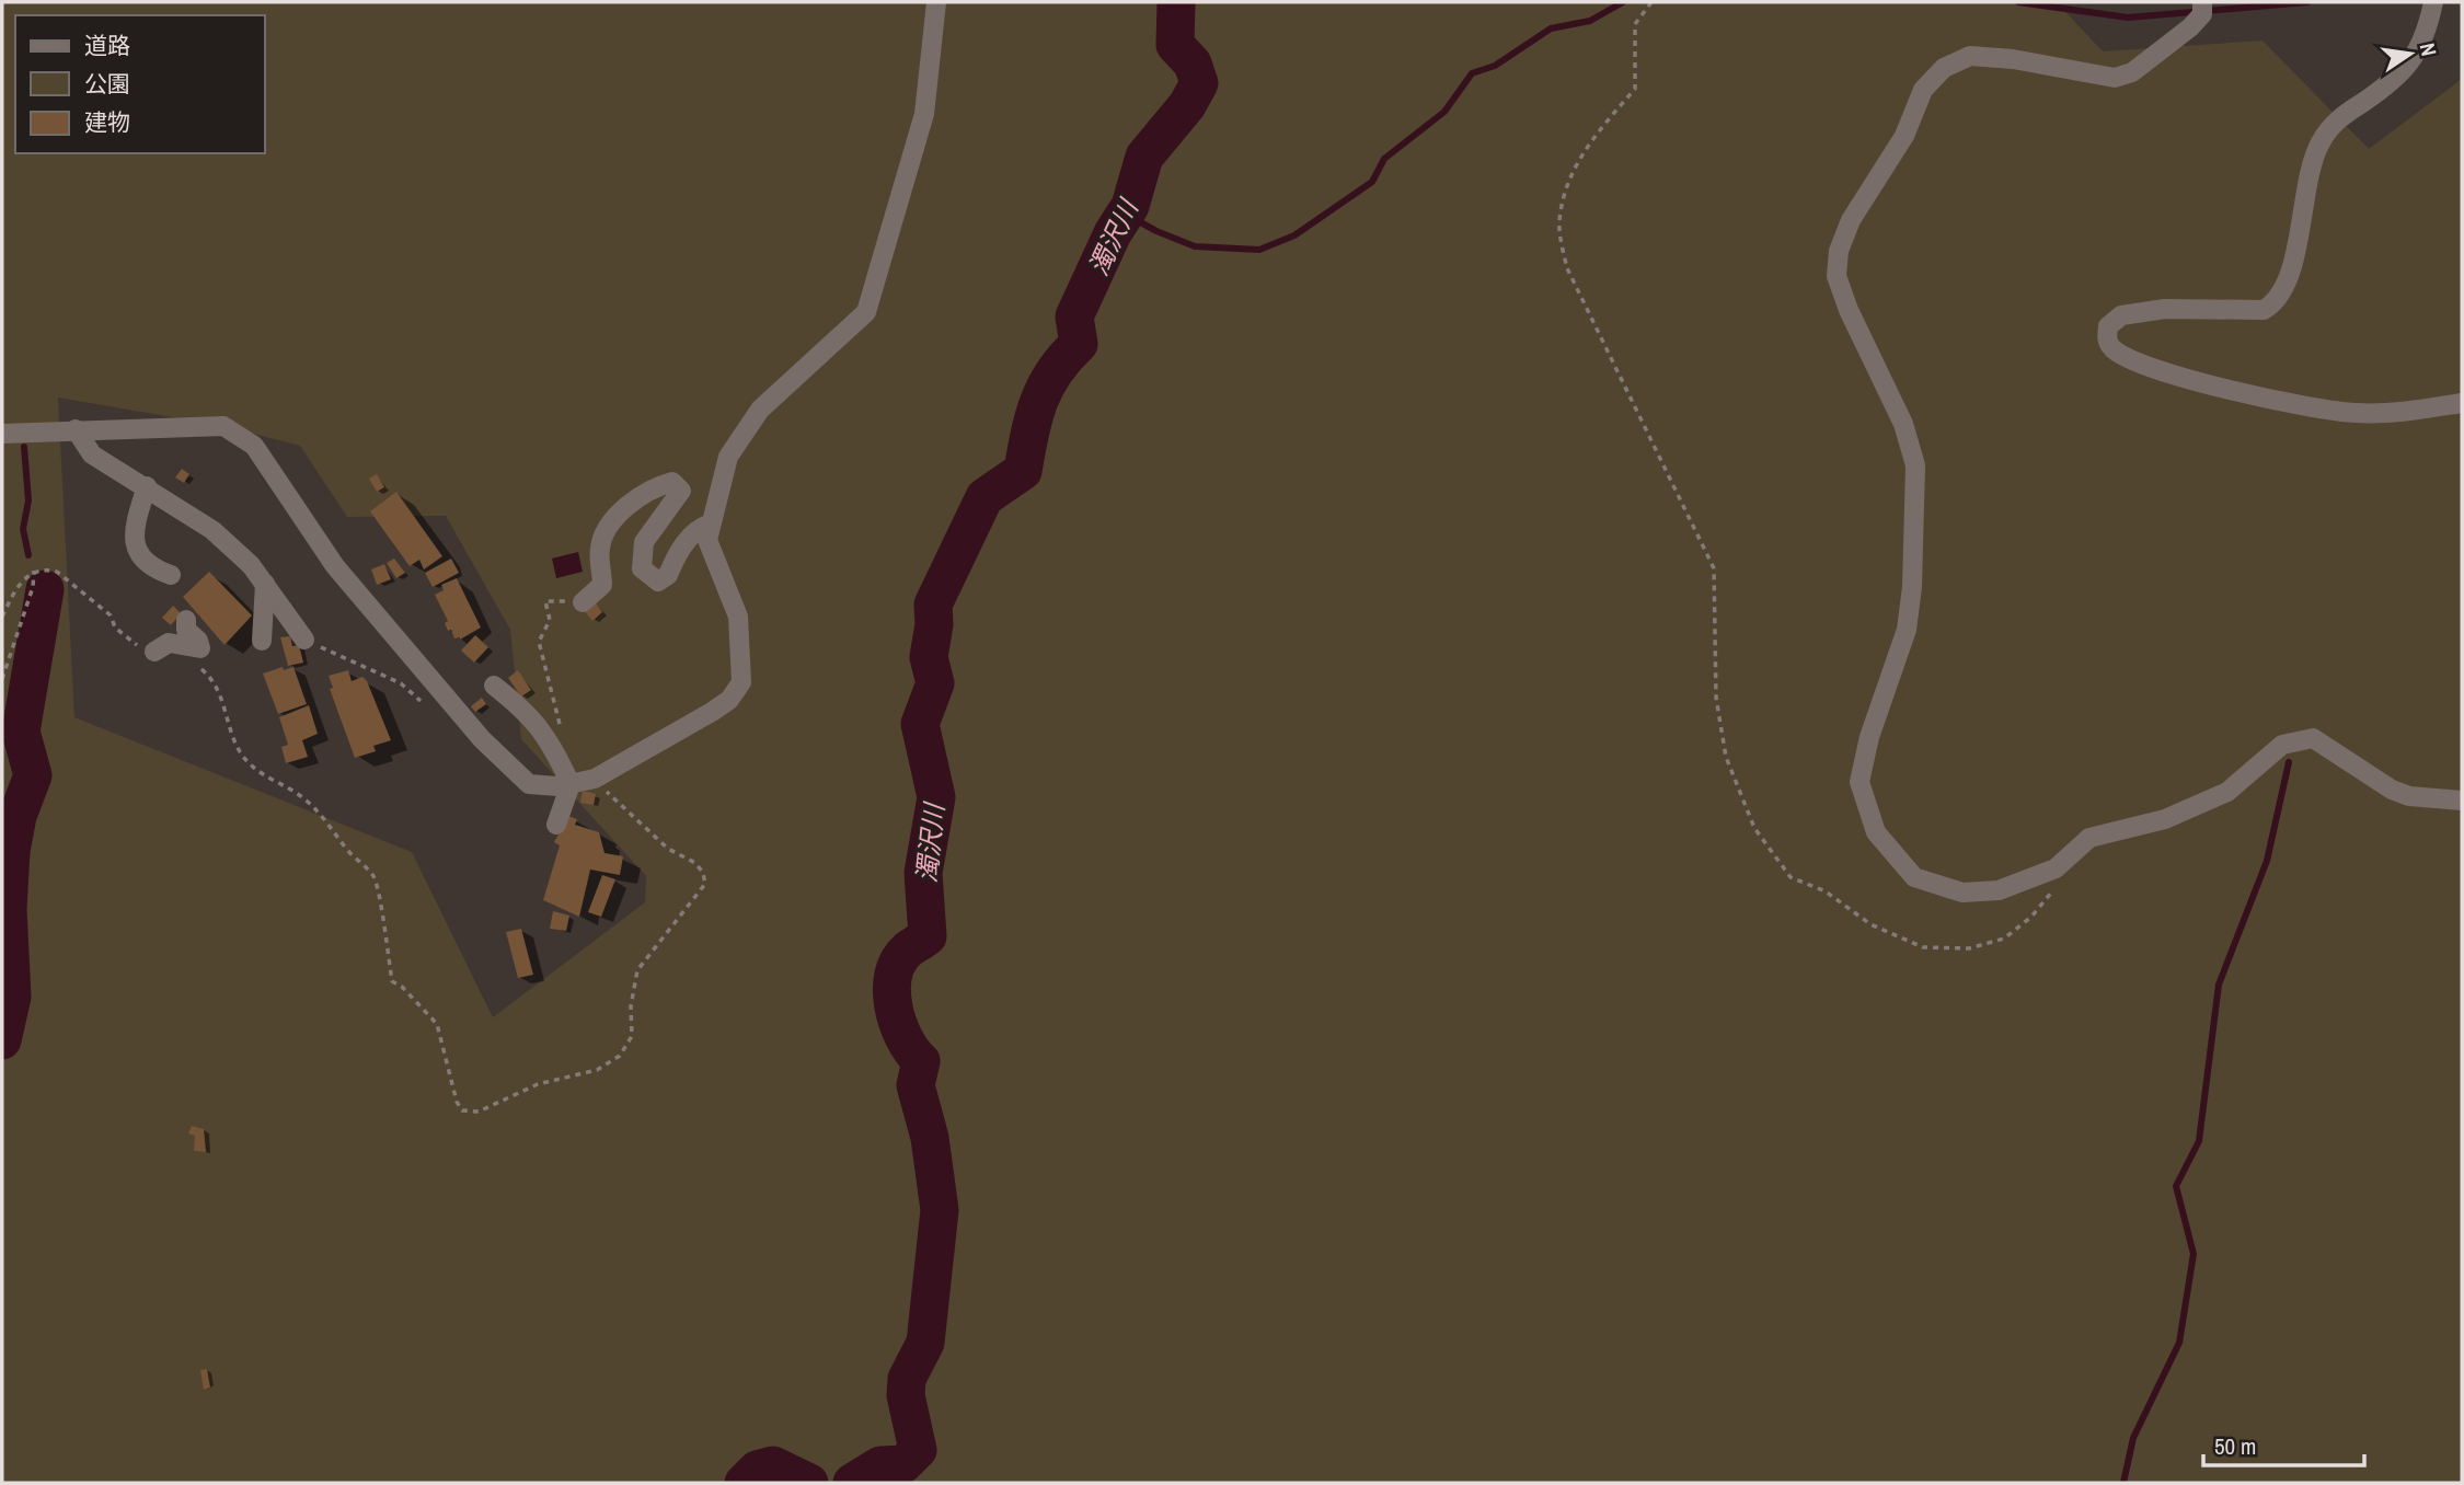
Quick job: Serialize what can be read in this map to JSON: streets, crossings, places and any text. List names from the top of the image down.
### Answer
{
  "water": ["濁沢川"],
  "legend": ["道路", "公園", "建物"],
  "scale_bar": "50 m",
  "north": "right"
}
